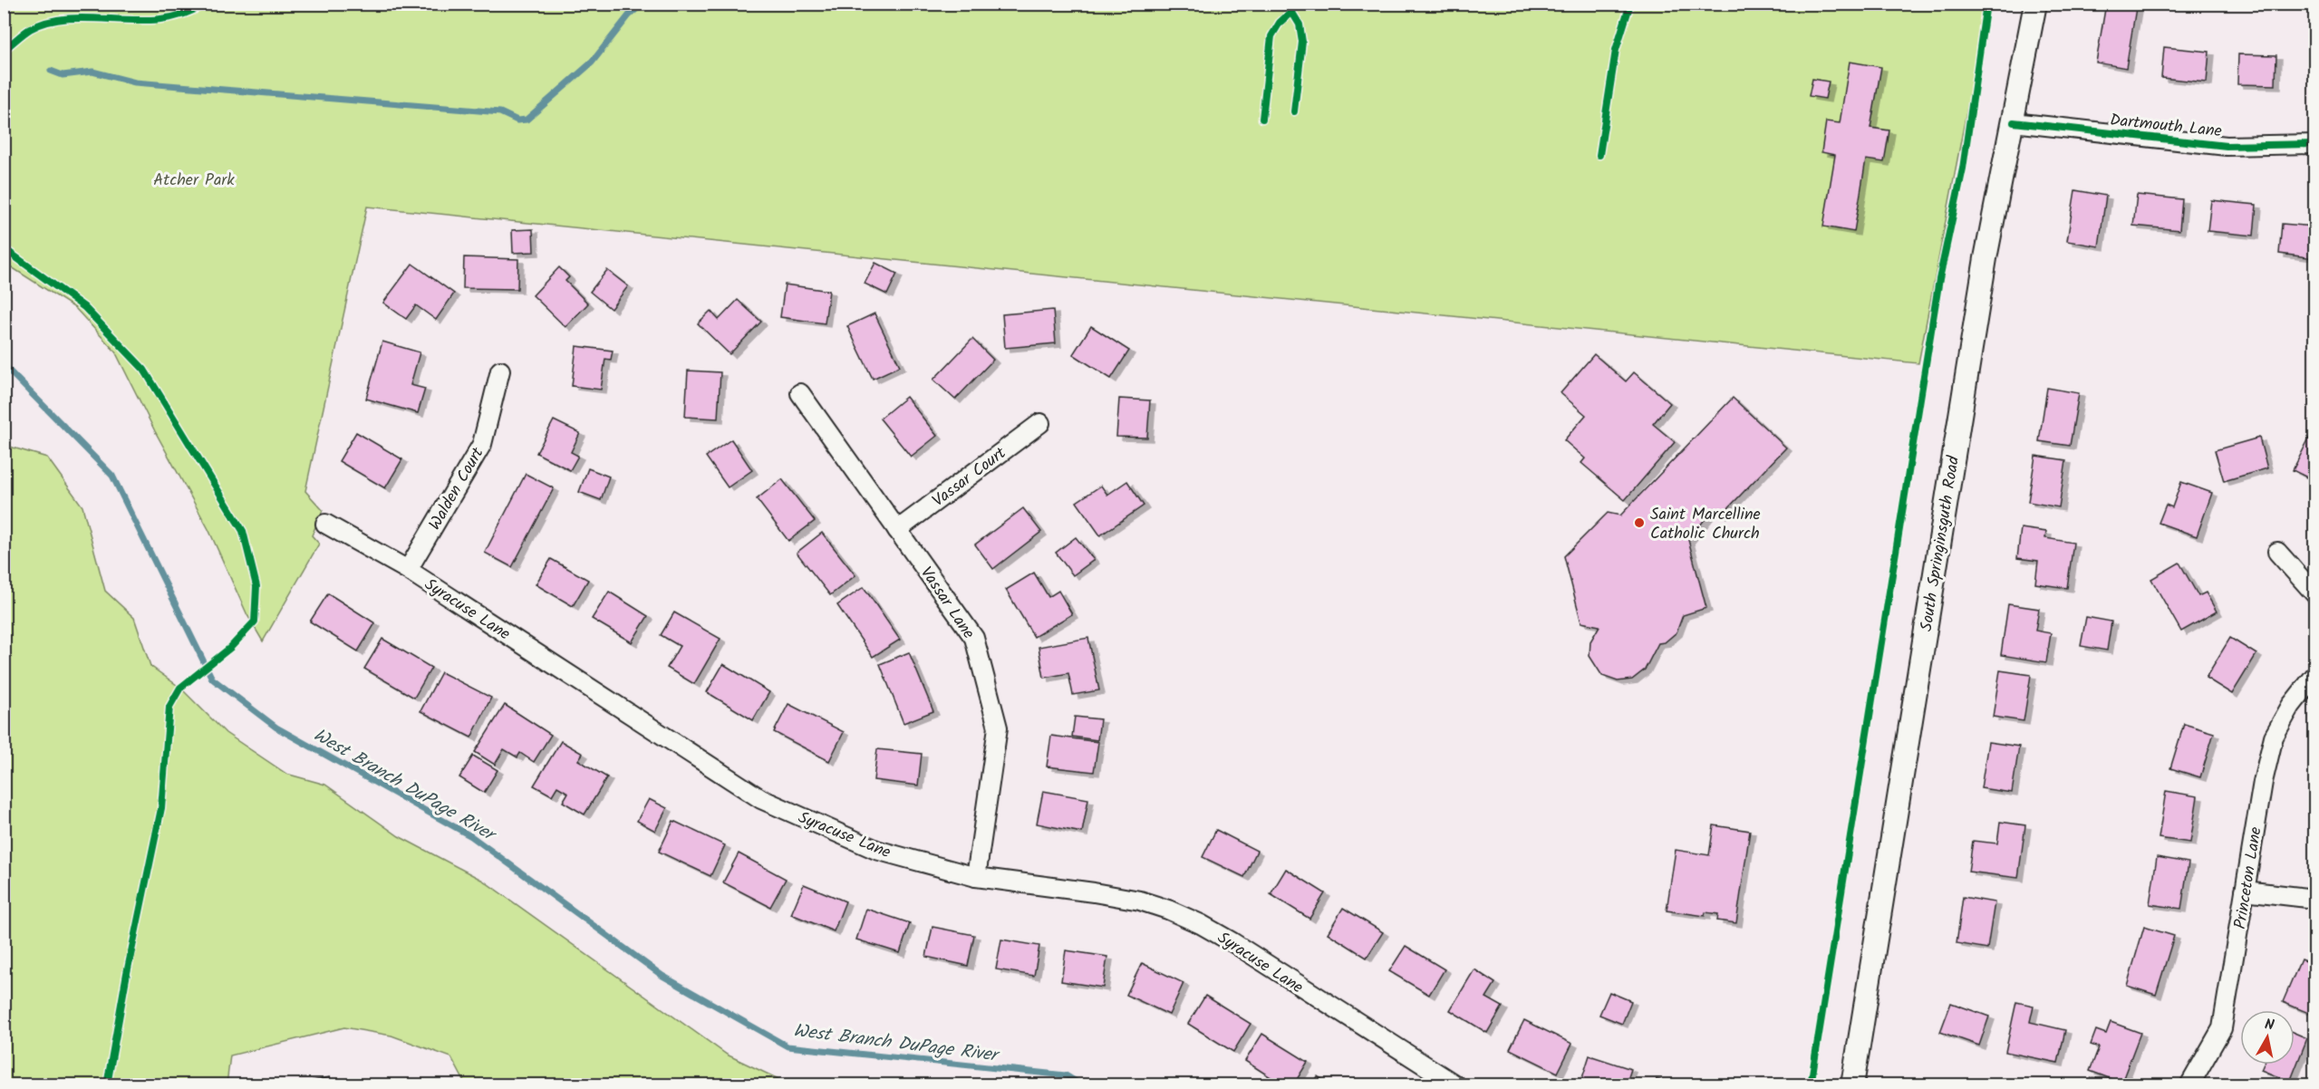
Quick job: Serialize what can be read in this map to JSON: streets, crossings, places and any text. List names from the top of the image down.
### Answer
{
  "streets": {
    "street": [
      "Dartmouth Lane",
      "Vassar Court",
      "Walden Court",
      "South Springinsguth Road",
      "Vassar Lane",
      "Syracuse Lane",
      "Princeton Lane"
    ]
  },
  "crossings": [
    ["Dartmouth Lane", "South Springinsguth Road"],
    ["Vassar Court", "Vassar Lane"],
    ["Walden Court", "Syracuse Lane"],
    ["Vassar Lane", "Syracuse Lane"]
  ],
  "water": ["West Branch DuPage River"],
  "parks": ["Atcher Park"],
  "places": ["Saint Marcelline Catholic Church"],
  "north": "top"
}
